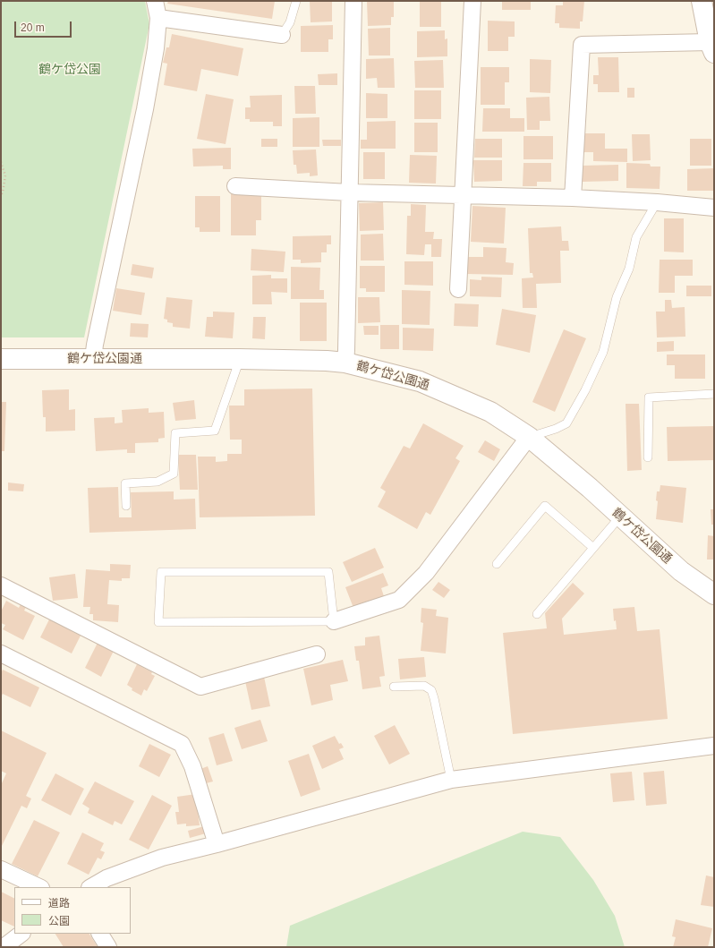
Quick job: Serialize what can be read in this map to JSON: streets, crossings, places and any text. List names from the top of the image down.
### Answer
{
  "streets": {
    "street": ["鶴ケ岱公園通"]
  },
  "parks": ["鶴ケ岱公園"],
  "legend": ["道路", "公園"],
  "scale_bar": "20 m"
}
